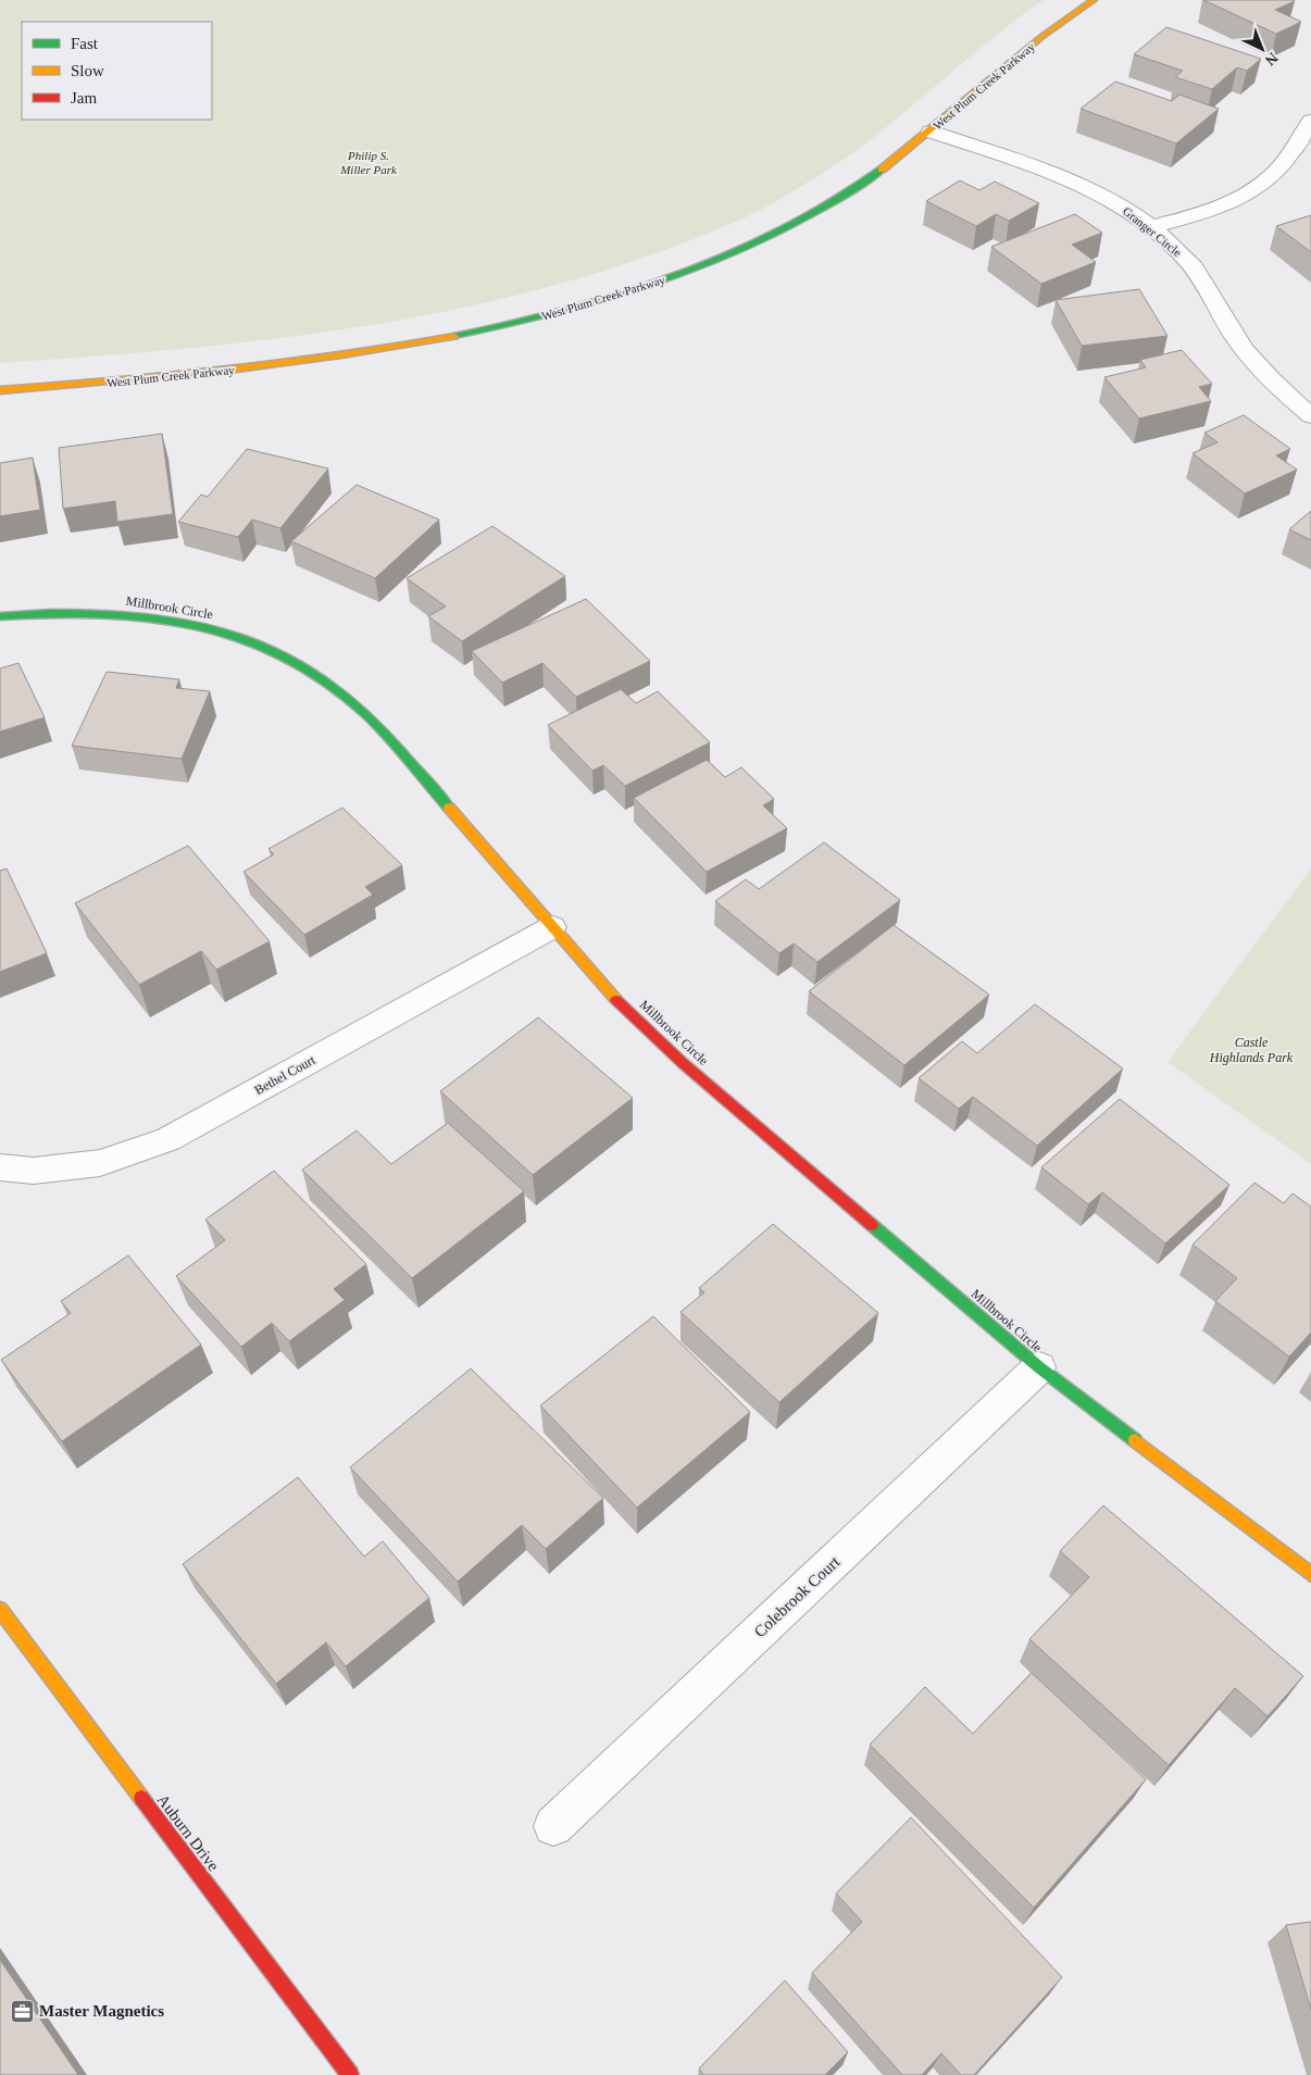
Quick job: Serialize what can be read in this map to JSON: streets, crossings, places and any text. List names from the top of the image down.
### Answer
{
  "streets": {
    "street": [
      "West Plum Creek Parkway",
      "Granger Circle",
      "Millbrook Circle",
      "Bethel Court",
      "Colebrook Court",
      "Auburn Drive"
    ]
  },
  "crossings": [
    ["West Plum Creek Parkway", "Granger Circle"],
    ["Millbrook Circle", "Bethel Court"],
    ["Millbrook Circle", "Colebrook Court"]
  ],
  "parks": ["Philip S. Miller Park", "Castle Highlands Park"],
  "places": {
    "office": ["Master Magnetics"]
  },
  "legend": ["Fast", "Slow", "Jam"],
  "north": "bottom right"
}
